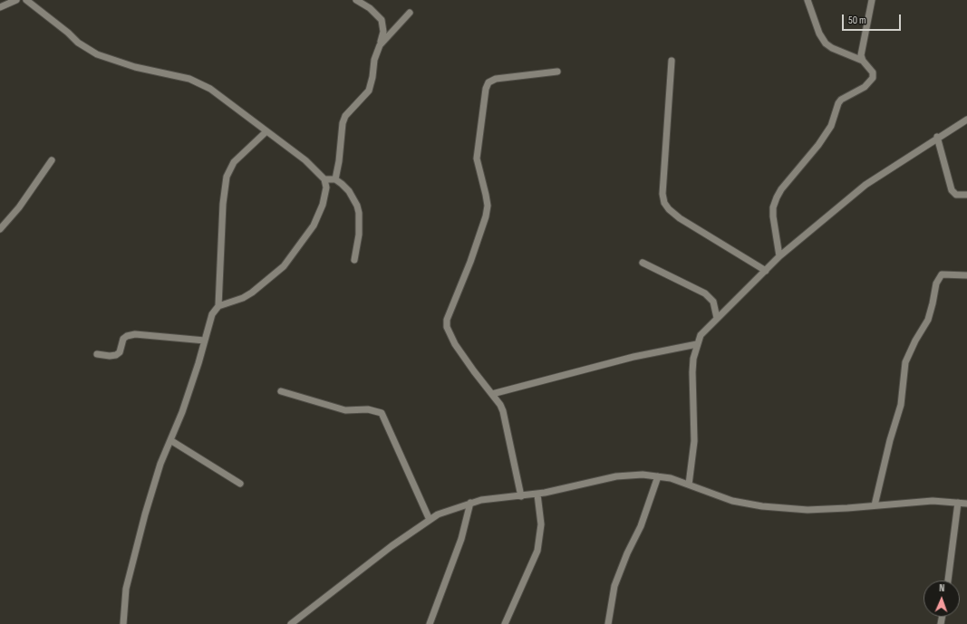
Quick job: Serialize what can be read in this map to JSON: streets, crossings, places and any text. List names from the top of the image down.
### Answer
{
  "scale_bar": "50 m",
  "north": "top"
}
